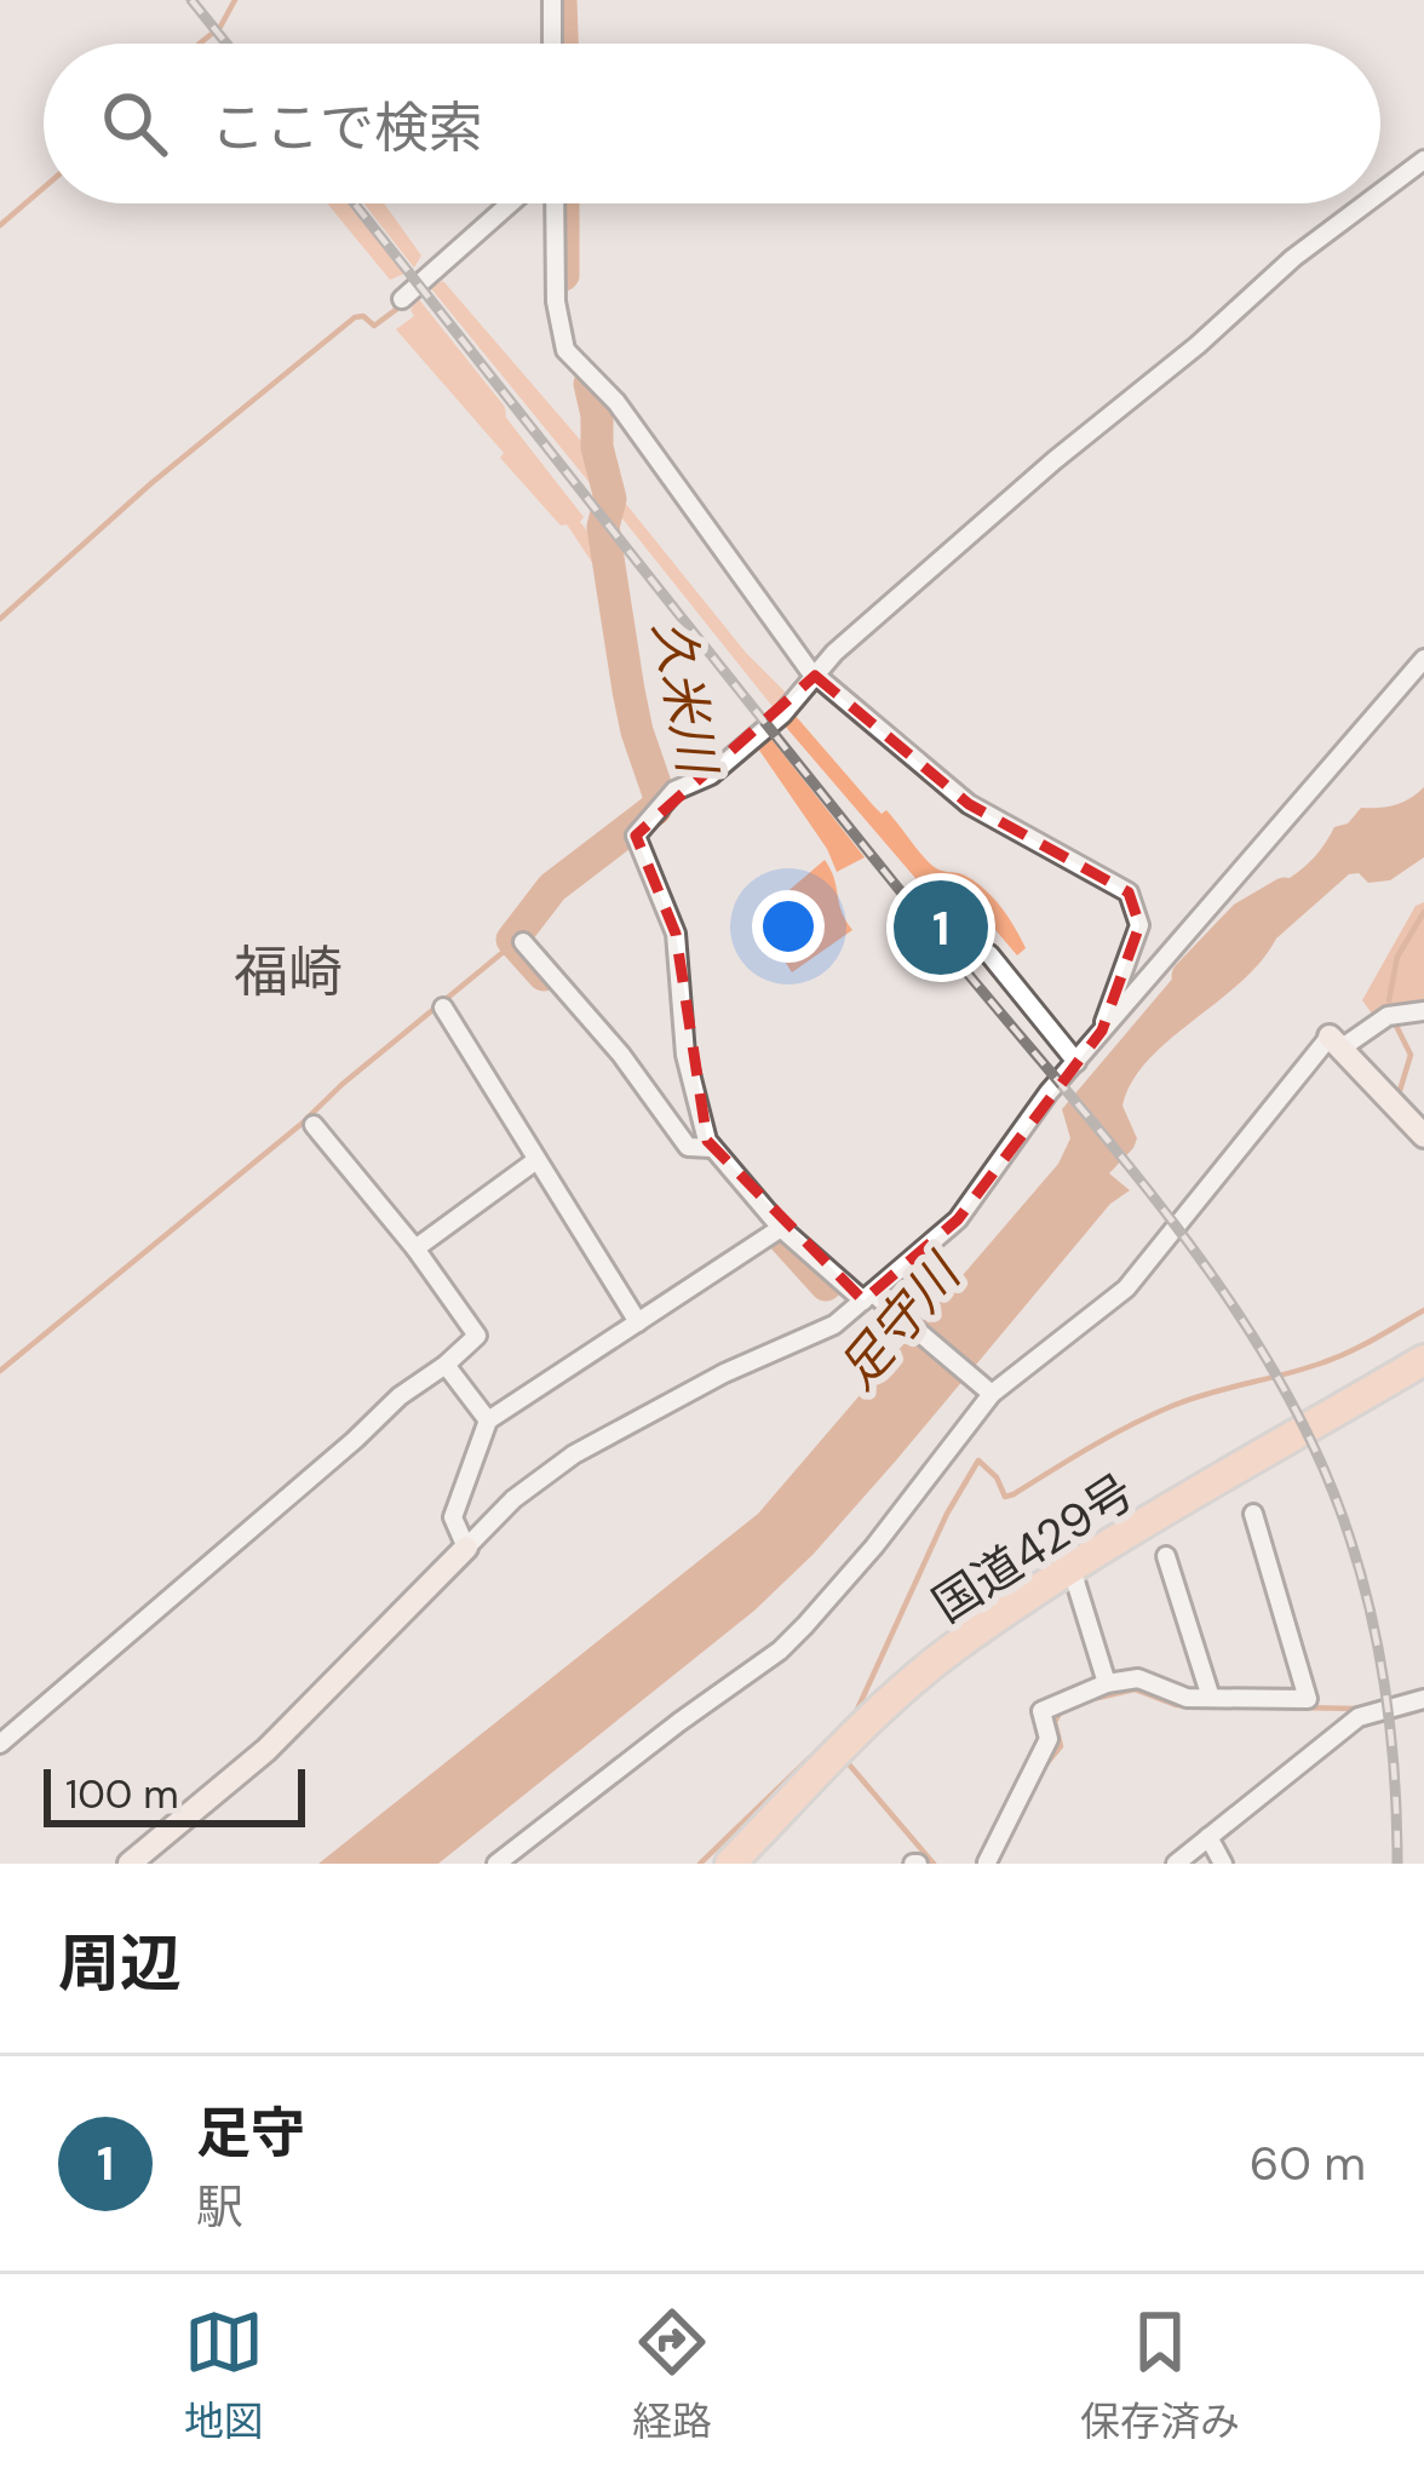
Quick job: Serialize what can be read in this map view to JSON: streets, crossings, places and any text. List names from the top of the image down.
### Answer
{
  "streets": {
    "highway": ["国道429号"]
  },
  "districts": ["福崎"],
  "water": ["久米川", "足守川"],
  "scale_bar": "100 m",
  "page": {
    "search": "ここで検索",
    "pins": "1",
    "scale": "100 m",
    "heading": "周辺",
    "list": [
      {
        "mark": "1",
        "name": "足守",
        "note": "駅",
        "value": "60 m"
      }
    ],
    "nav": ["地図", "経路", "保存済み"]
  }
}
